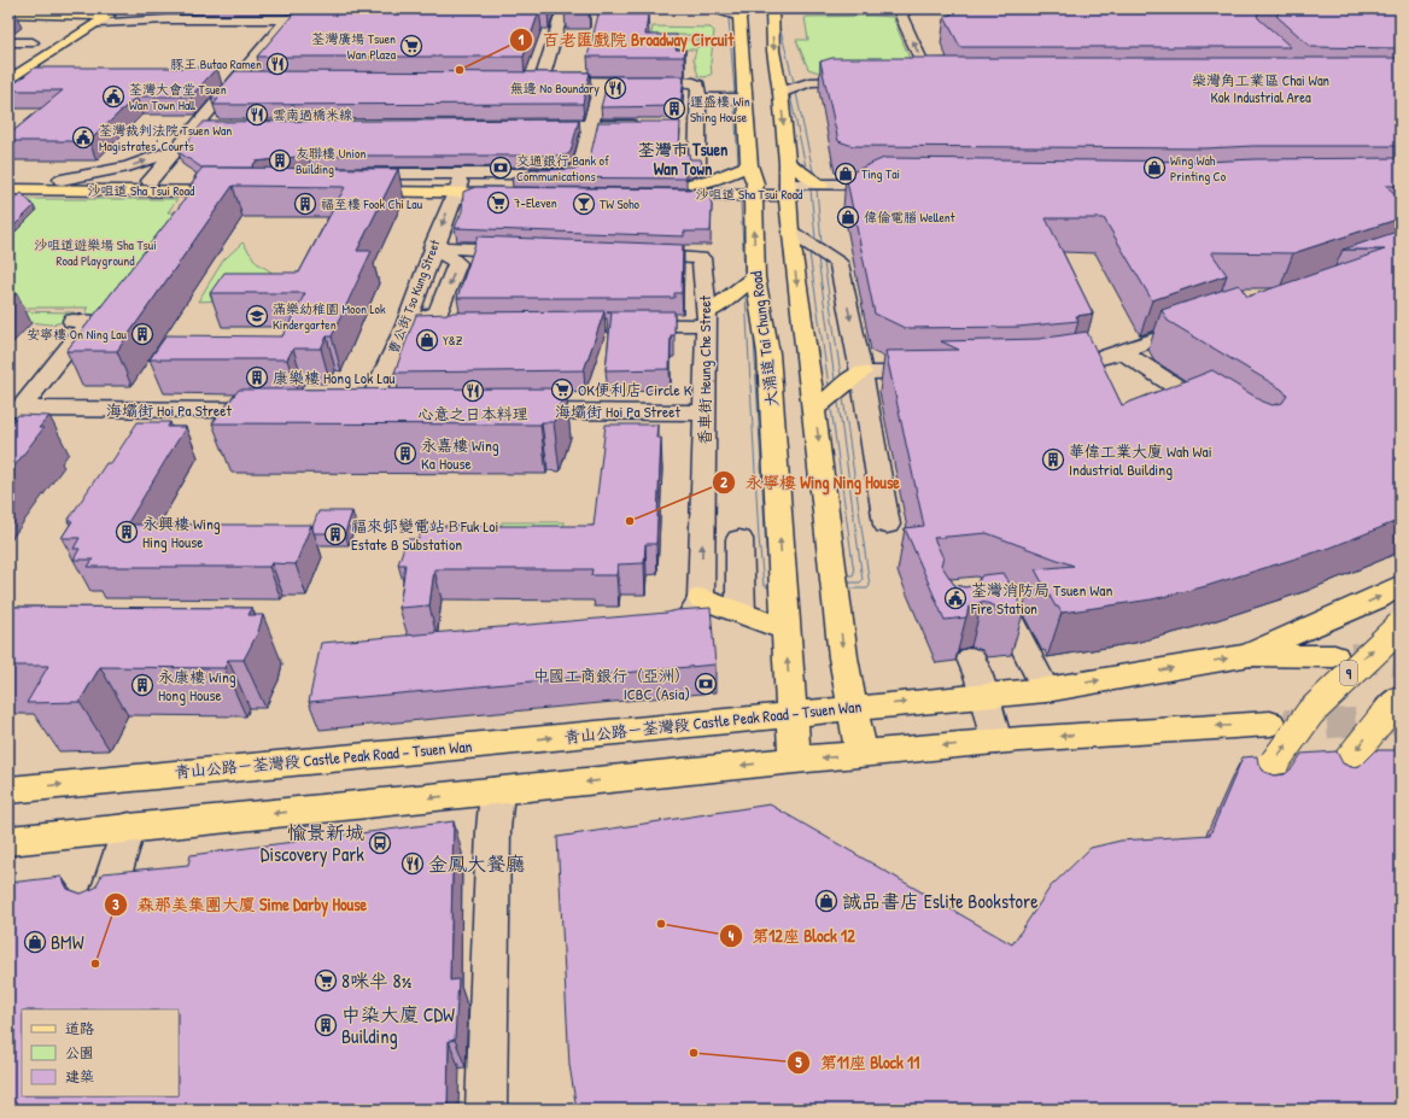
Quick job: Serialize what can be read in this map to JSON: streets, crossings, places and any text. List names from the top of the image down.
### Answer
{
  "streets": {
    "main road": [
      "沙咀道 Sha Tsui Road",
      "大涌道 Tai Chung Road",
      "9",
      "青山公路－荃灣段 Castle Peak Road – Tsuen Wan"
    ],
    "street": ["曹公街 Tso Kung Street", "香車街 Heung Che Street", "海壩街 Hoi Pa Street"]
  },
  "crossings": [
    ["沙咀道 Sha Tsui Road", "大涌道 Tai Chung Road"],
    ["大涌道 Tai Chung Road", "青山公路－荃灣段 Castle Peak Road – Tsuen Wan"],
    ["香車街 Heung Che Street", "海壩街 Hoi Pa Street"]
  ],
  "districts": ["柴灣角工業區 Chai Wan Kok Industrial Area", "荃灣市 Tsuen Wan Town"],
  "parks": ["沙咀道遊樂場 Sha Tsui Road Playground"],
  "places": {
    "supermarket": [
      "荃灣廣場 Tsuen Wan Plaza",
      "7-Eleven",
      "OK便利店 Circle K",
      "8咪半 8½"
    ],
    "restaurant": [
      "豚王 Butao Ramen",
      "無邊 No Boundary",
      "雲南過橋米線",
      "心意之日本料理",
      "金鳳大餐廳"
    ],
    "other": [
      "百老匯戲院 Broadway Circuit",
      "永寧樓 Wing Ning House",
      "第12座 Block 12",
      "森那美集團大廈 Sime Darby House",
      "第11座 Block 11"
    ],
    "public building": ["荃灣大會堂 Tsuen Wan Town Hall", "荃灣裁判法院 Tsuen Wan Magistrates' Courts", "荃灣消防局 Tsuen Wan Fire Station"],
    "building": [
      "運盛樓 Win Shing House",
      "友聯樓 Union Building",
      "福至樓 Fook Chi Lau",
      "安寧樓 On Ning Lau",
      "康樂樓 Hong Lok Lau",
      "永嘉樓 Wing Ka House",
      "華偉工業大廈 Wah Wai Industrial Building",
      "永興樓 Wing Hing House",
      "福來邨變電站ＢFuk Loi Estate B Substation",
      "永康樓 Wing Hong House",
      "中染大廈 CDW Building"
    ],
    "bank": ["交通銀行 Bank of Communications", "中國工商銀行（亞洲） ICBC (Asia)"],
    "shop": [
      "Wing Wah Printing Co",
      "Ting Tai",
      "偉倫電腦 Wellent",
      "Y&Z",
      "誠品書店 Eslite Bookstore",
      "BMW"
    ],
    "bar": ["TW Soho"],
    "school or university": ["滿樂幼稚園 Moon Lok Kindergarten"],
    "bus stop": ["愉景新城 Discovery Park"]
  },
  "legend": ["道路", "公園", "建築"]
}
